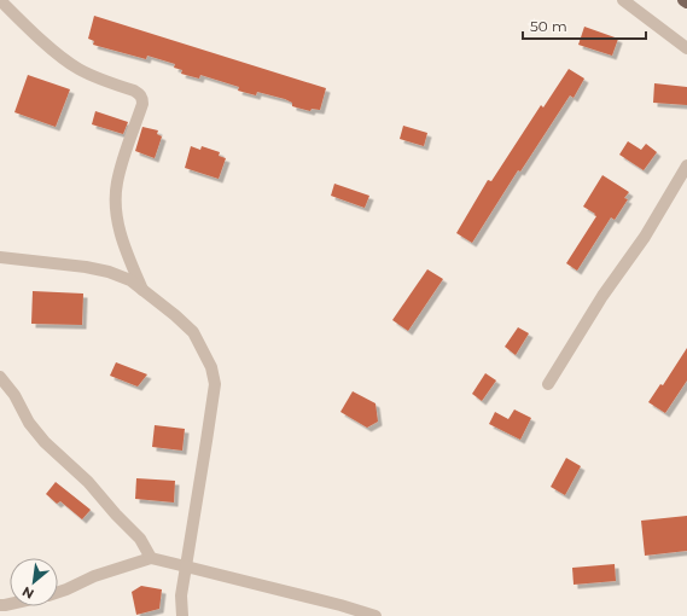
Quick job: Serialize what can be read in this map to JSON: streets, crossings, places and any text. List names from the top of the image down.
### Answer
{
  "scale_bar": "50 m",
  "north": "bottom left"
}
